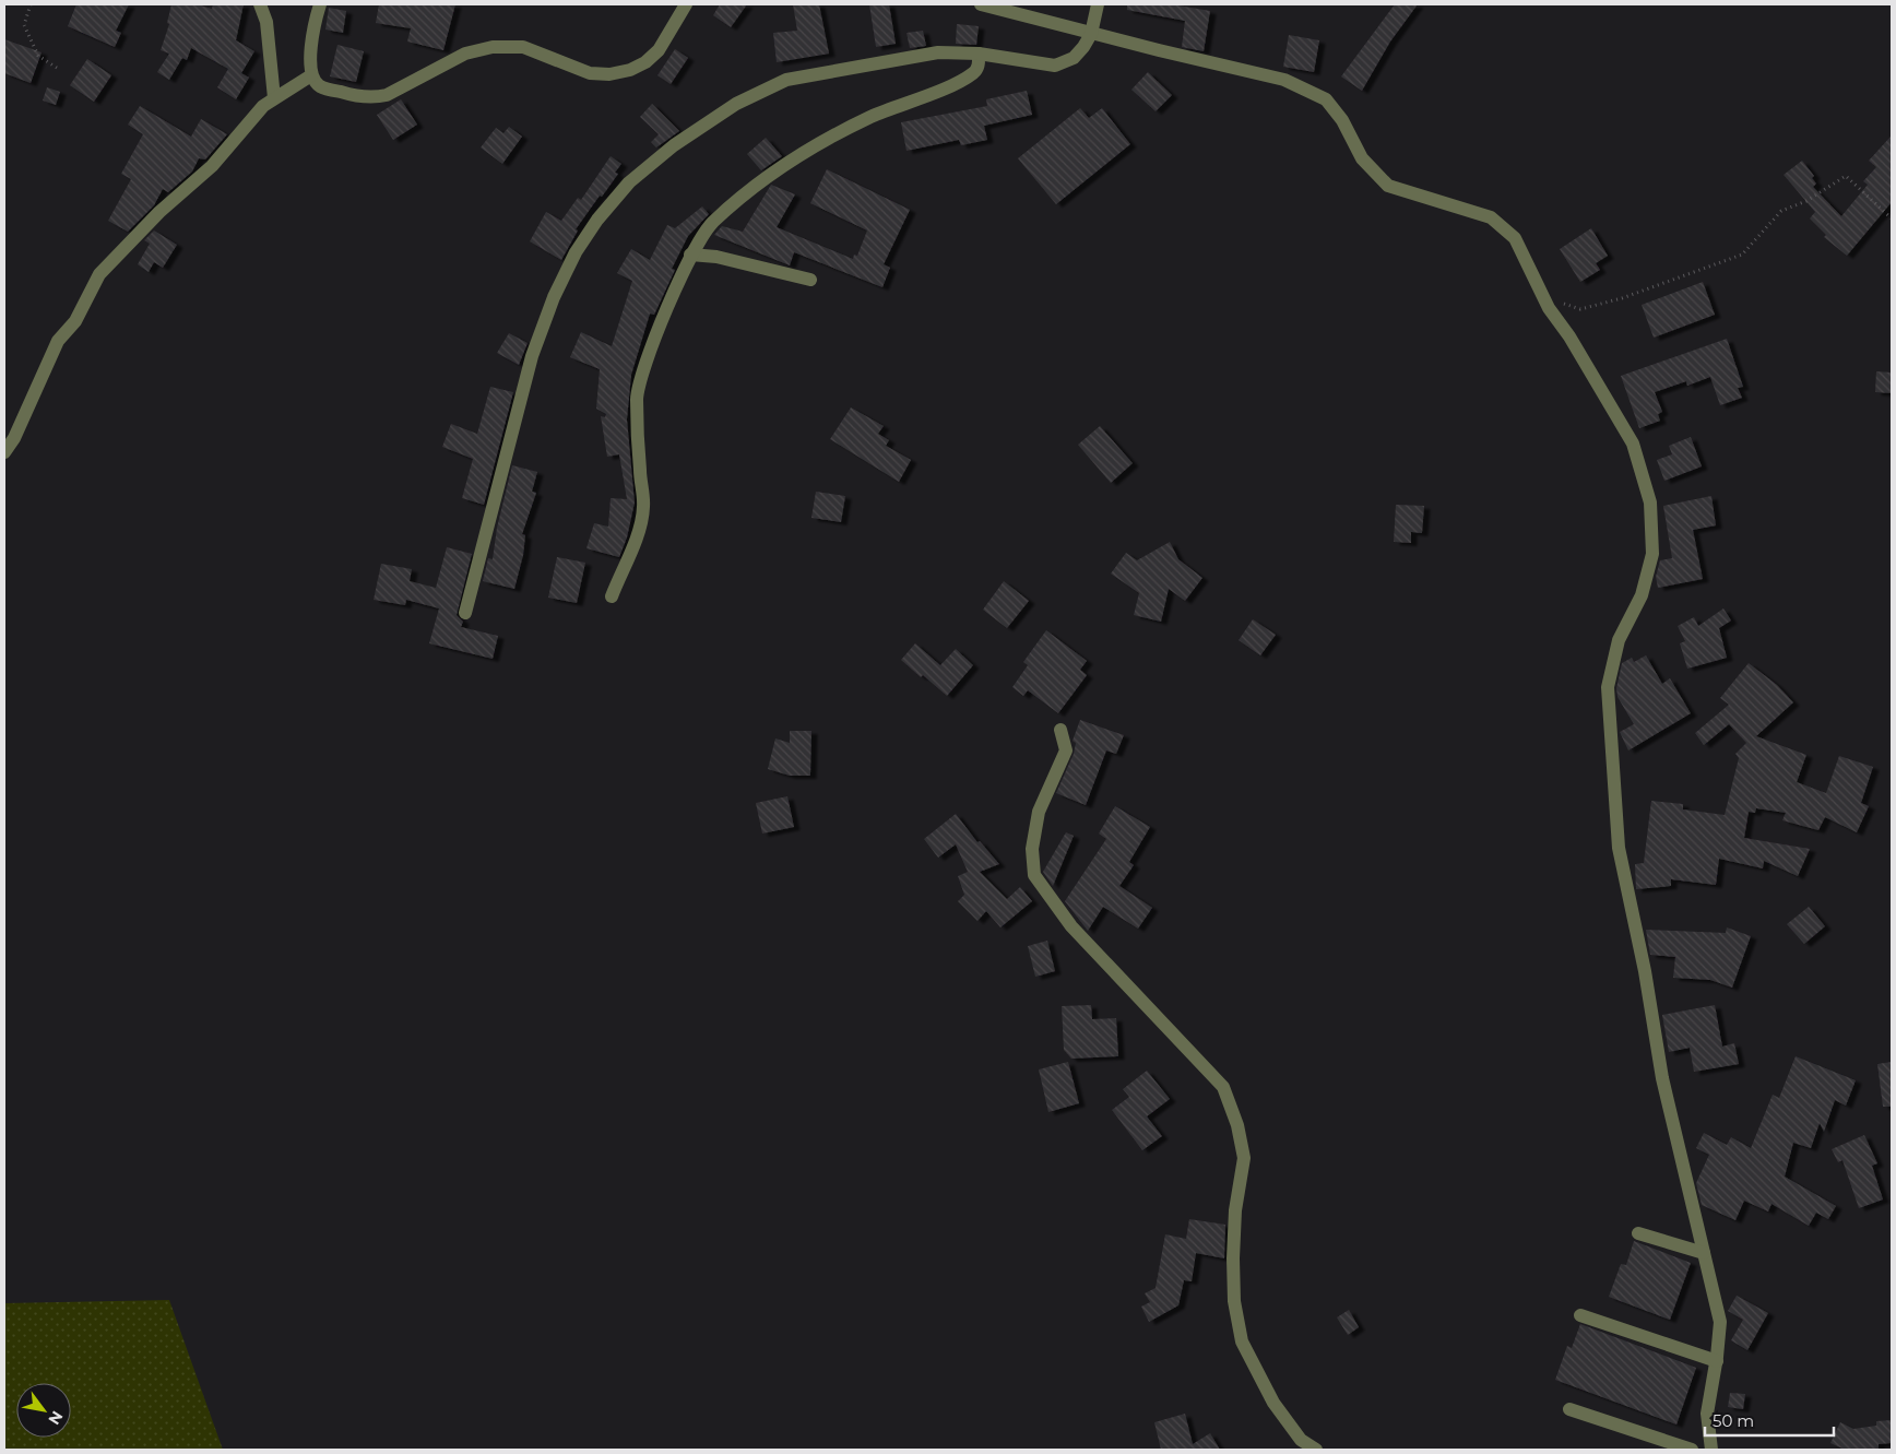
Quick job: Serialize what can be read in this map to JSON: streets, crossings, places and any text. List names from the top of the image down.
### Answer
{
  "scale_bar": "50 m",
  "north": "bottom right"
}
